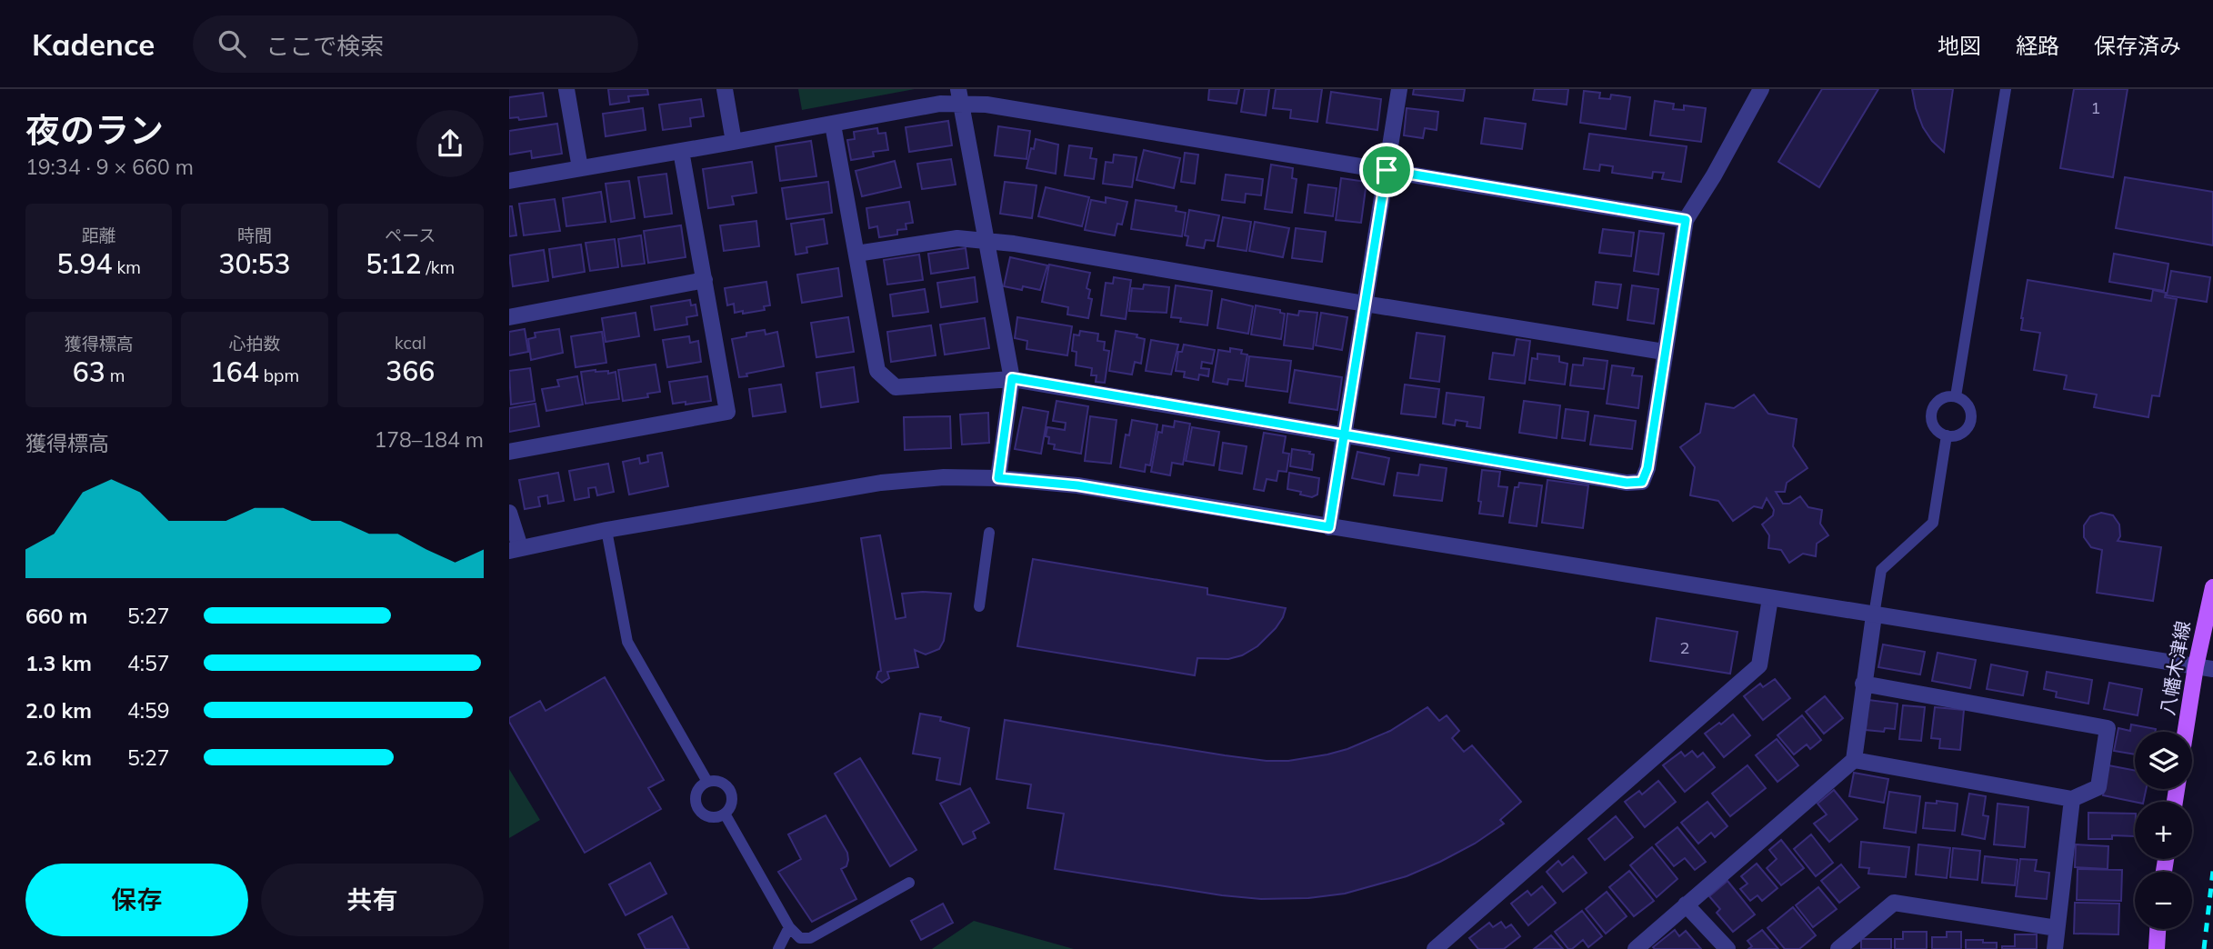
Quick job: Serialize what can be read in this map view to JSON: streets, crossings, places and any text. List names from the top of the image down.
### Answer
{
  "streets": {
    "main road": ["八幡木津線"]
  },
  "house_numbers": ["1", "2"],
  "page": {
    "header": "Kadence",
    "search": "ここで検索",
    "nav": ["地図", "経路", "保存済み"],
    "heading": ["夜のラン", "19:34 · 9 × 660 m"],
    "stats": [
      ["距離", "5.94 km"],
      ["時間", "30:53"],
      ["ペース", "5:12 /km"],
      ["獲得標高", "63 m"],
      ["心拍数", "164 bpm"],
      ["kcal", "366"]
    ],
    "chart": ["獲得標高", "178–184 m"],
    "list": [
      {
        "name": "660 m",
        "note": "5:27"
      },
      {
        "name": "1.3 km",
        "note": "4:57"
      },
      {
        "name": "2.0 km",
        "note": "4:59"
      },
      {
        "name": "2.6 km",
        "note": "5:27"
      }
    ],
    "map_buttons": ["+", "−"],
    "buttons": ["保存", "共有"]
  }
}
